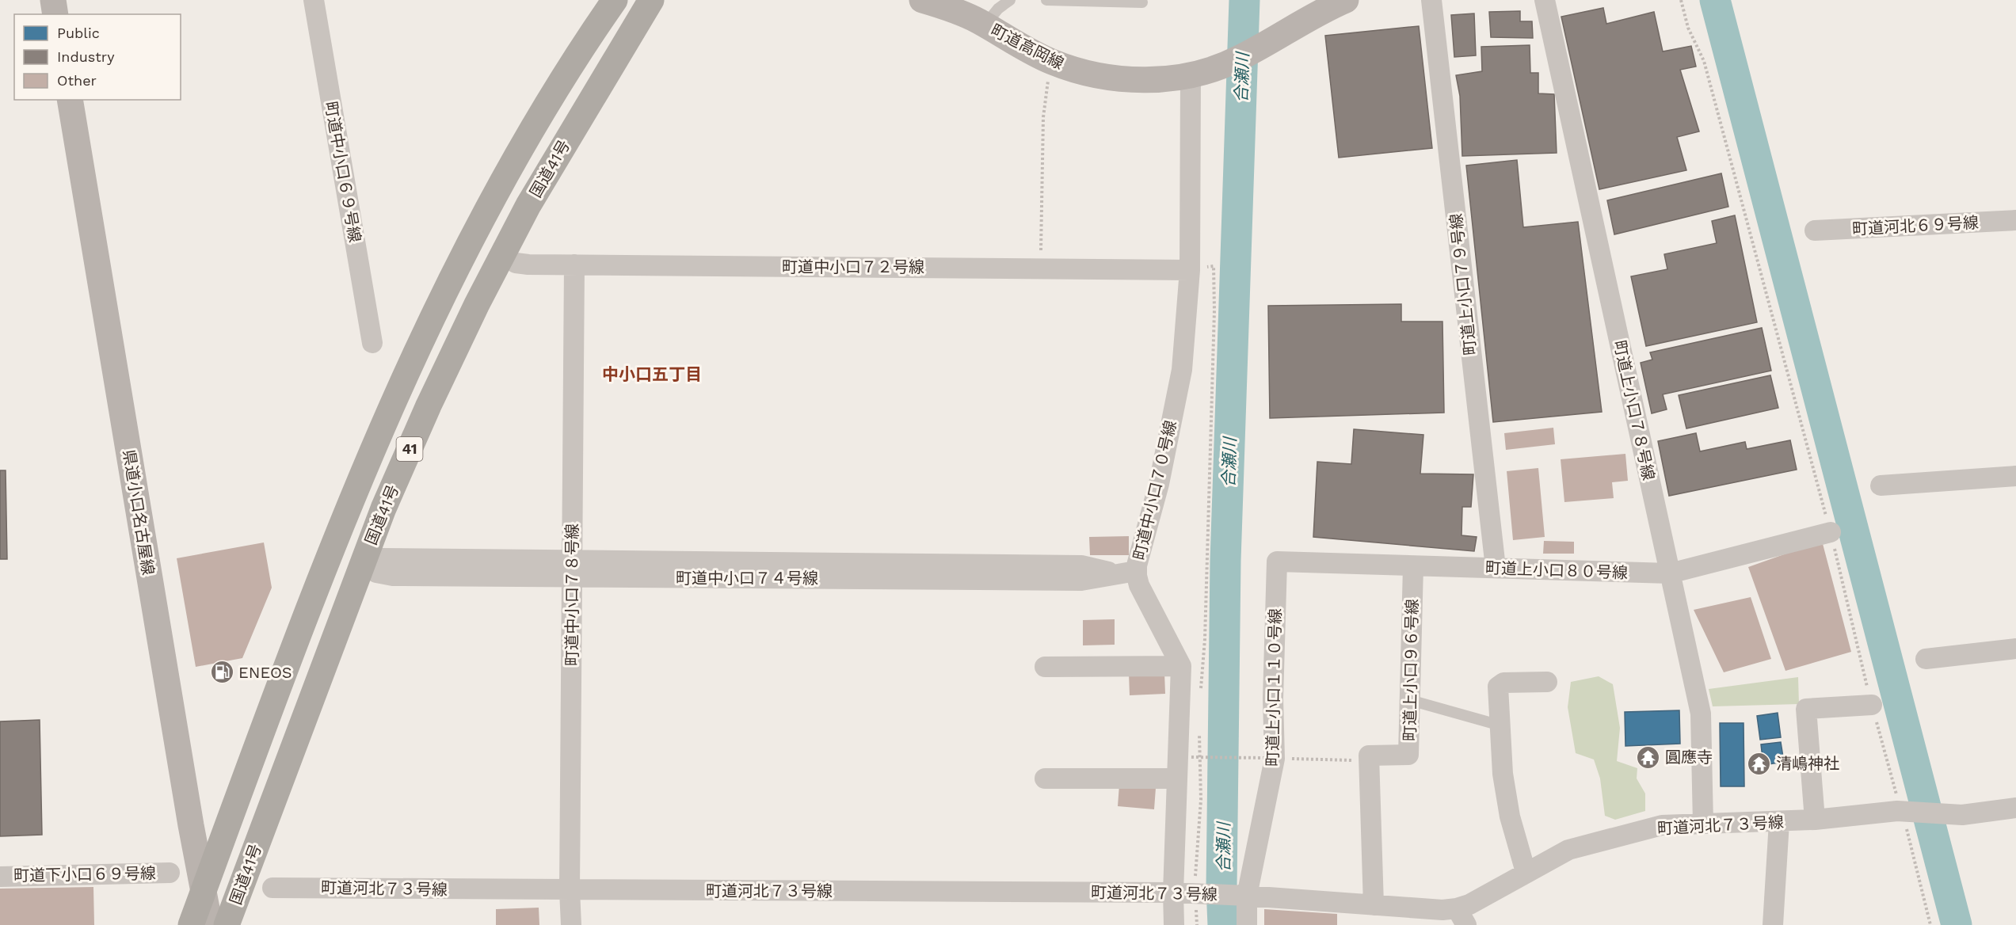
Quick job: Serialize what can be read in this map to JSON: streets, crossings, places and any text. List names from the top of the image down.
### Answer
{
  "streets": {
    "highway": ["国道41号", "41"],
    "main road": ["町道高岡線", "県道小口名古屋線"],
    "street": [
      "町道中小口６９号線",
      "町道河北６９号線",
      "町道中小口７２号線",
      "町道上小口７９号線",
      "町道上小口７８号線",
      "町道中小口７０号線",
      "町道上小口８０号線",
      "町道中小口７４号線",
      "町道中小口７８号線",
      "町道上小口９６号線",
      "町道上小口１１０号線",
      "町道河北７３号線",
      "町道下小口６９号線"
    ]
  },
  "crossings": [
    ["町道高岡線", "町道中小口７０号線"],
    ["国道41号", "県道小口名古屋線"],
    ["町道中小口７２号線", "町道中小口７０号線"],
    ["町道中小口７２号線", "町道中小口７８号線"],
    ["町道上小口７９号線", "町道上小口８０号線"],
    ["町道上小口７８号線", "町道上小口８０号線"],
    ["町道上小口７８号線", "町道河北７３号線"],
    ["町道中小口７０号線", "町道中小口７４号線"],
    ["町道中小口７０号線", "町道河北７３号線"],
    ["町道上小口８０号線", "町道上小口９６号線"],
    ["町道上小口８０号線", "町道上小口１１０号線"],
    ["町道中小口７４号線", "町道中小口７８号線"],
    ["町道中小口７８号線", "町道河北７３号線"],
    ["町道上小口１１０号線", "町道河北７３号線"]
  ],
  "districts": ["中小口五丁目"],
  "water": ["合瀬川"],
  "places": {
    "fuel station": ["ENEOS"],
    "temple": ["圓應寺", "清嶋神社"]
  },
  "legend": ["Public", "Industry", "Other"]
}
